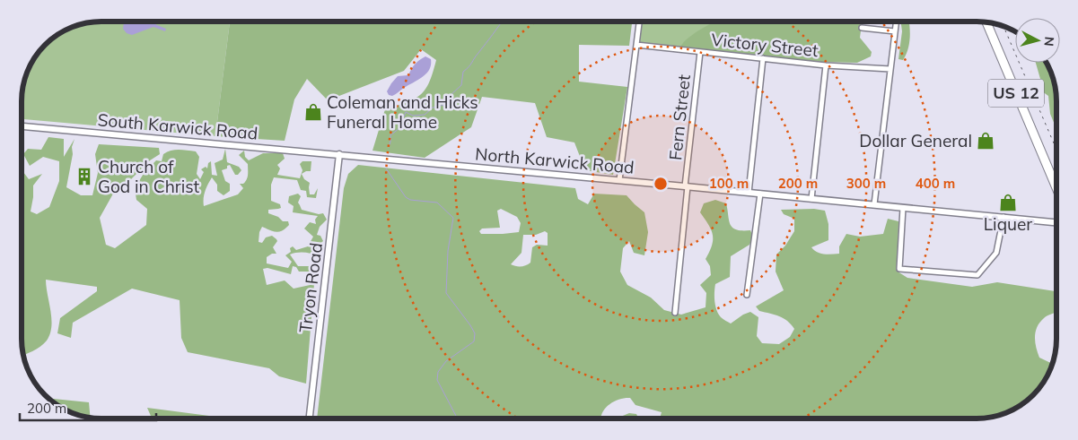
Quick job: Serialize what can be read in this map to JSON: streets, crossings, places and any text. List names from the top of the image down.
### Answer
{
  "streets": {
    "main road": ["US 12"],
    "street": [
      "Victory Street",
      "Fern Street",
      "South Karwick Road",
      "North Karwick Road",
      "Tryon Road"
    ]
  },
  "crossings": [
    ["Victory Street", "Fern Street"],
    ["Fern Street", "North Karwick Road"],
    ["South Karwick Road", "North Karwick Road"],
    ["South Karwick Road", "Tryon Road"],
    ["North Karwick Road", "Tryon Road"]
  ],
  "places": {
    "shop": ["Coleman and Hicks Funeral Home", "Dollar General", "Liquer"],
    "building": ["Church of God in Christ"]
  },
  "scale_bar": "200 m",
  "north": "right",
  "rings": [
    "100 m",
    "200 m",
    "300 m",
    "400 m"
  ]
}
